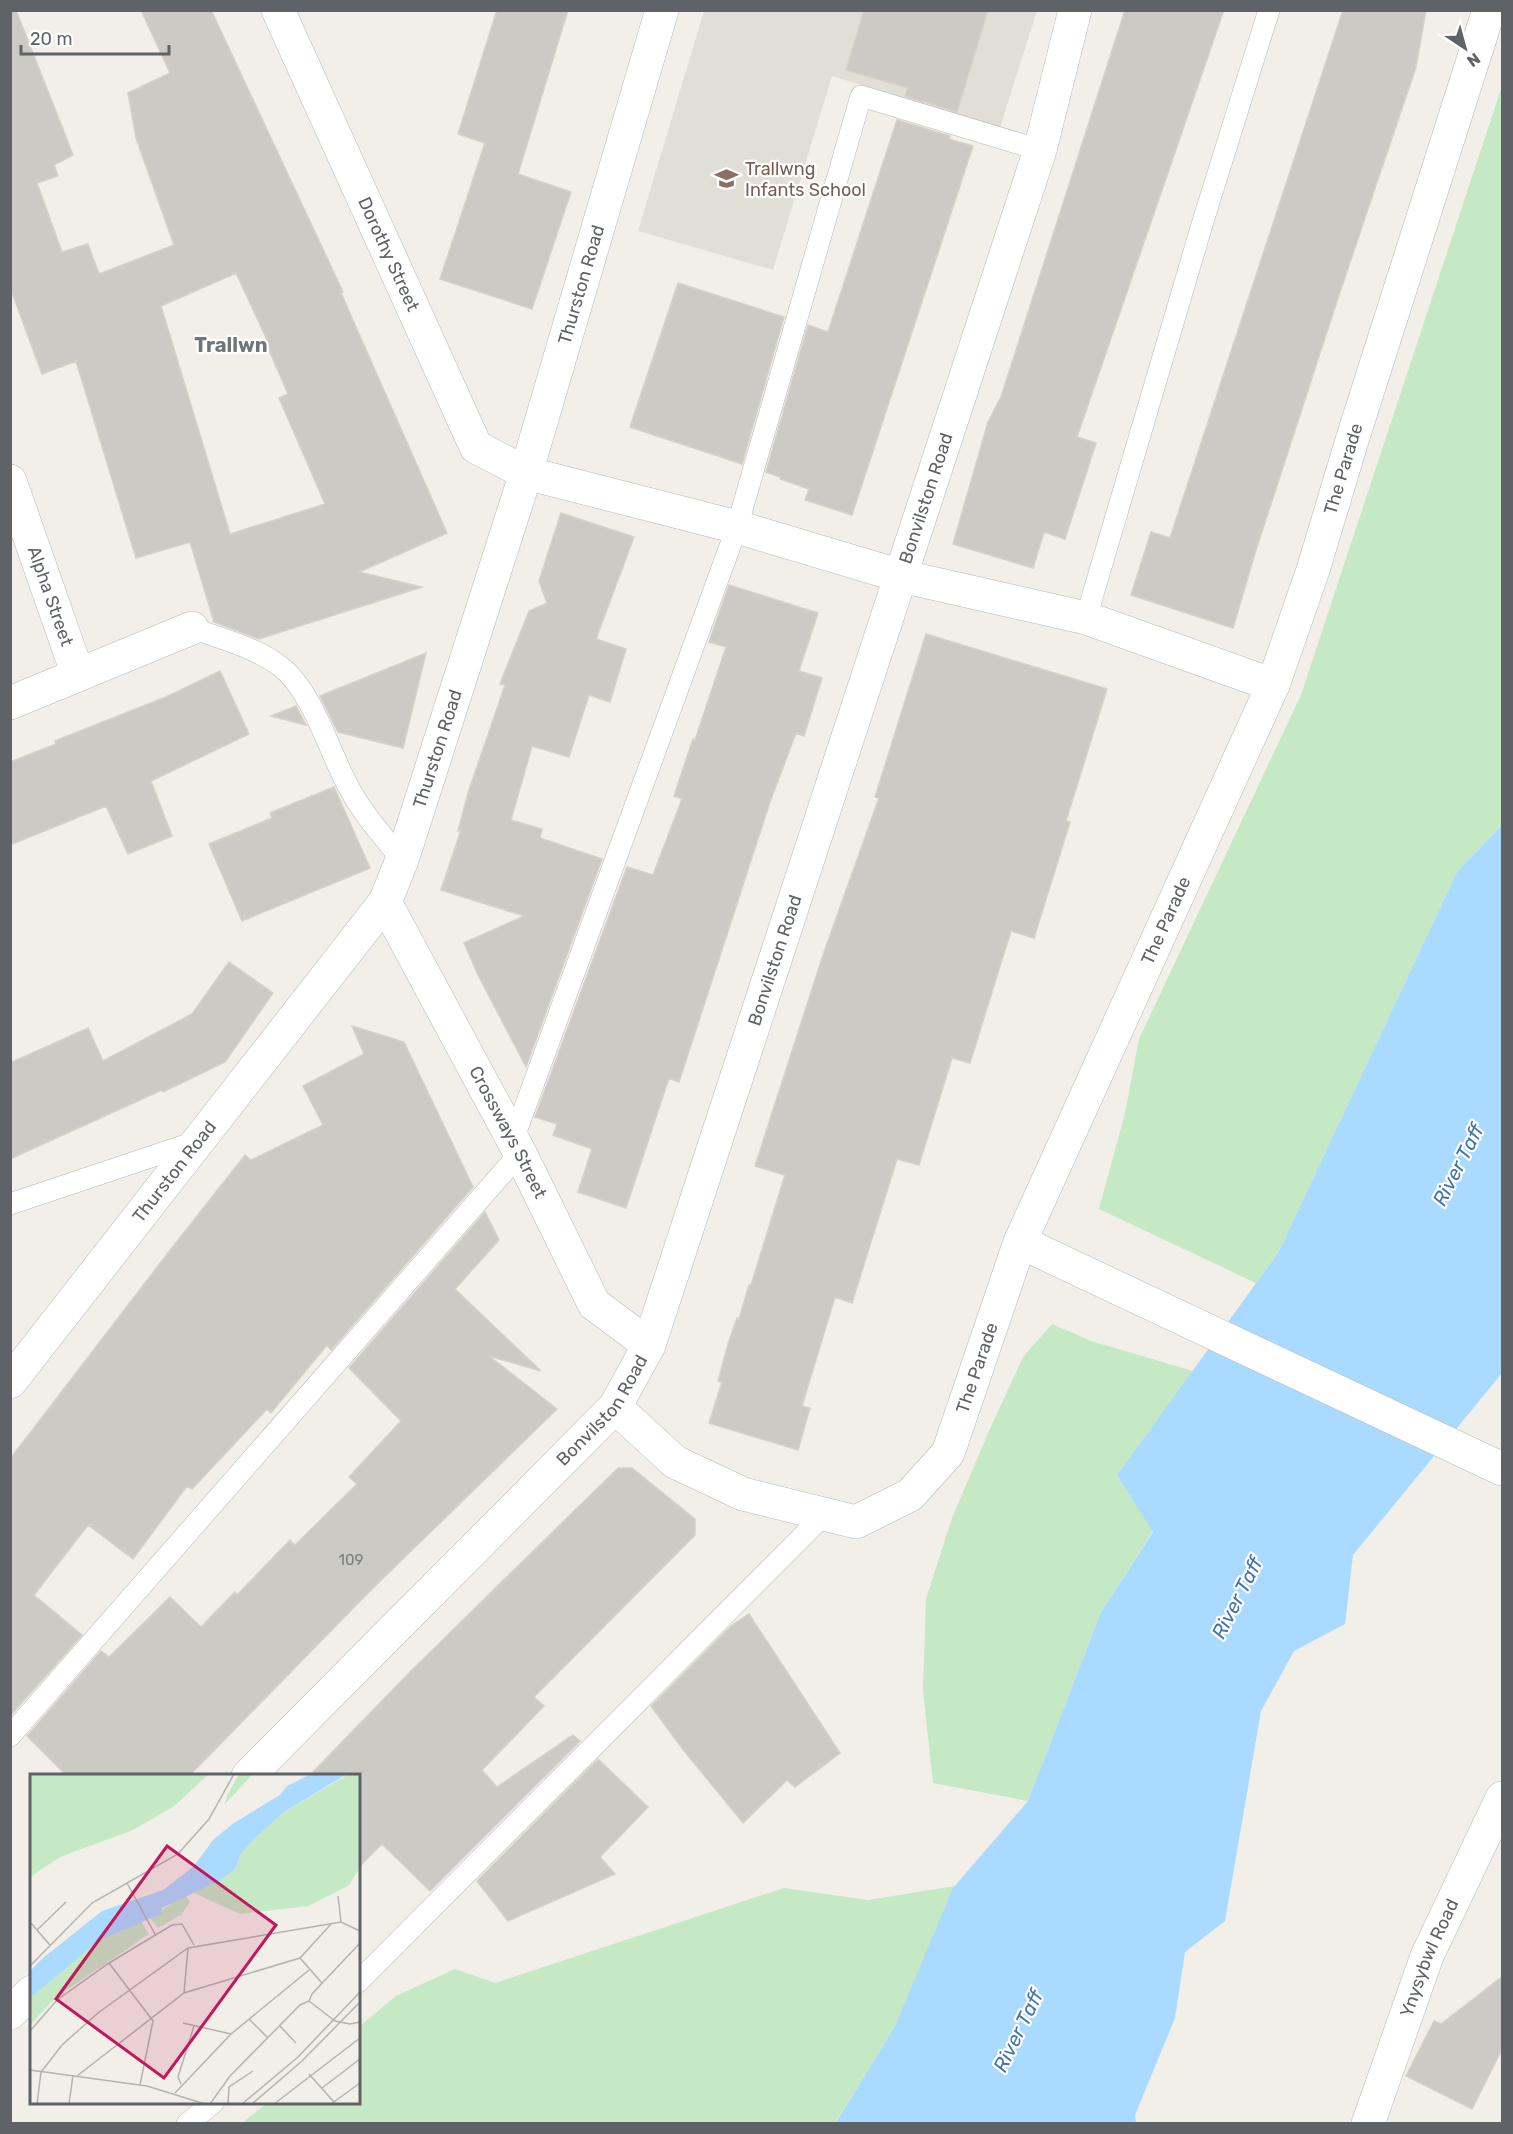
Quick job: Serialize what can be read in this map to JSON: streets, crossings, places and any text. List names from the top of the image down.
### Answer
{
  "streets": {
    "street": [
      "Dorothy Street",
      "Thurston Road",
      "The Parade",
      "Bonvilston Road",
      "Alpha Street",
      "Crossways Street",
      "Ynysybwl Road"
    ]
  },
  "crossings": [
    ["Dorothy Street", "Thurston Road"],
    ["Dorothy Street", "The Parade"],
    ["Dorothy Street", "Bonvilston Road"],
    ["Thurston Road", "Crossways Street"],
    ["The Parade", "Bonvilston Road"],
    ["Bonvilston Road", "Crossways Street"]
  ],
  "districts": ["Trallwn"],
  "water": ["River Taff"],
  "places": {
    "school or university": ["Trallwng Infants School"]
  },
  "house_numbers": ["109"],
  "scale_bar": "20 m",
  "north": "bottom right"
}
